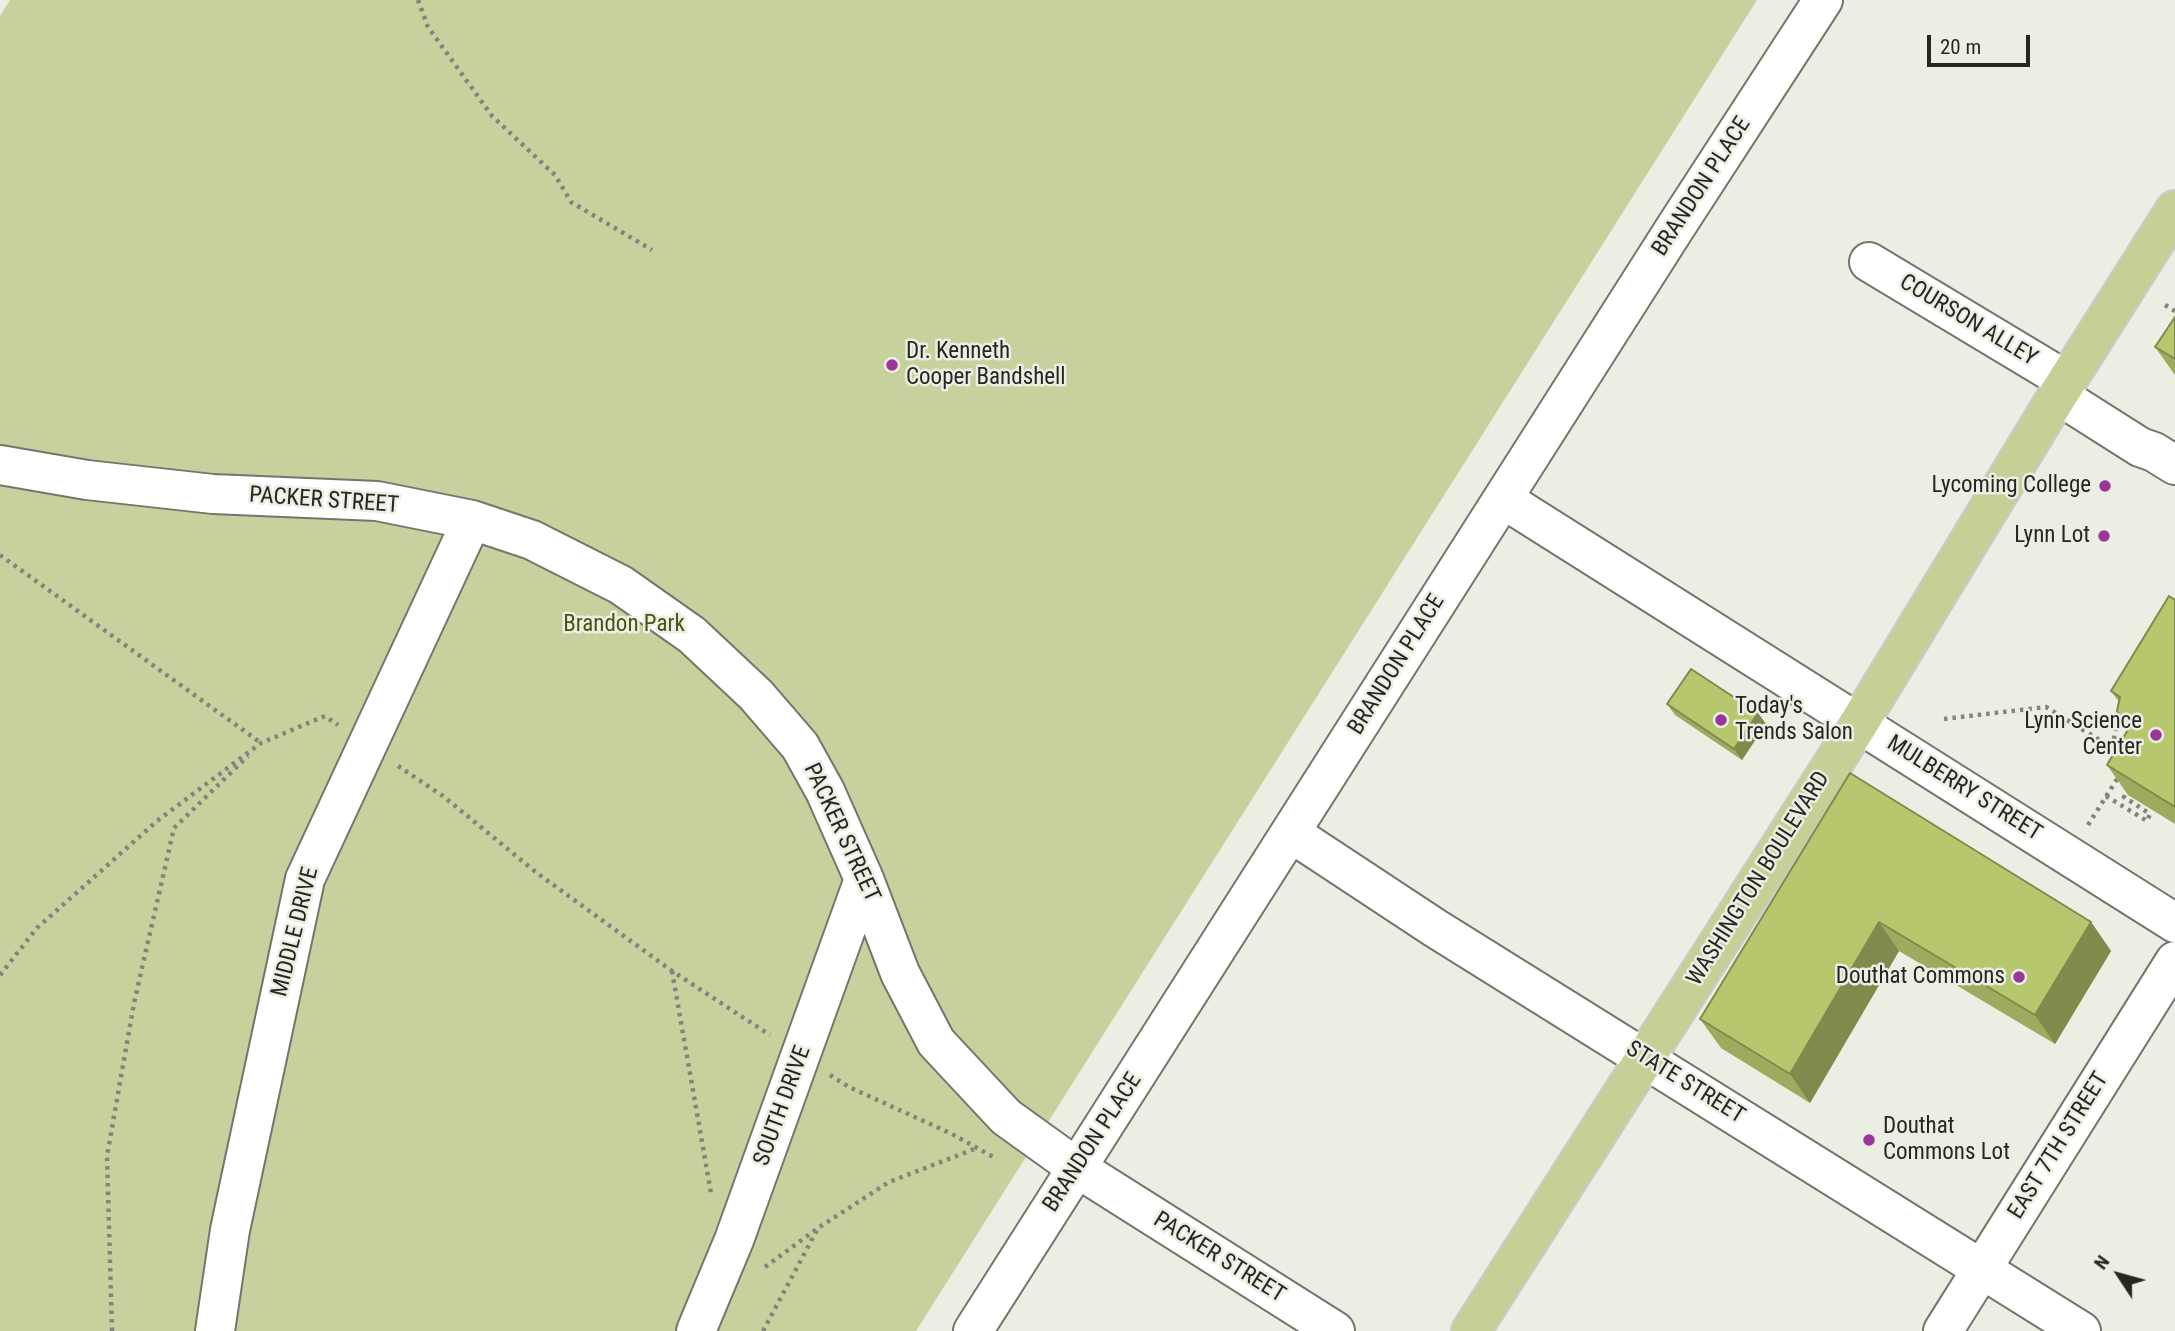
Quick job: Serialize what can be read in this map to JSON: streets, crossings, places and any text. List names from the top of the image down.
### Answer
{
  "streets": {
    "main road": ["WASHINGTON BOULEVARD"],
    "street": [
      "BRANDON PLACE",
      "COURSON ALLEY",
      "PACKER STREET",
      "MULBERRY STREET",
      "MIDDLE DRIVE",
      "STATE STREET",
      "SOUTH DRIVE",
      "EAST 7TH STREET"
    ]
  },
  "crossings": [
    ["BRANDON PLACE", "PACKER STREET"],
    ["BRANDON PLACE", "MULBERRY STREET"],
    ["BRANDON PLACE", "STATE STREET"],
    ["COURSON ALLEY", "WASHINGTON BOULEVARD"],
    ["PACKER STREET", "MIDDLE DRIVE"],
    ["PACKER STREET", "SOUTH DRIVE"],
    ["MULBERRY STREET", "WASHINGTON BOULEVARD"],
    ["WASHINGTON BOULEVARD", "STATE STREET"],
    ["STATE STREET", "EAST 7TH STREET"]
  ],
  "parks": ["Brandon Park"],
  "places": [
    "Dr. Kenneth Cooper Bandshell",
    "Lycoming College",
    "Lynn Lot",
    "Today's Trends Salon",
    "Lynn Science Center",
    "Douthat Commons",
    "Douthat Commons Lot"
  ],
  "scale_bar": "20 m",
  "north": "top left"
}
